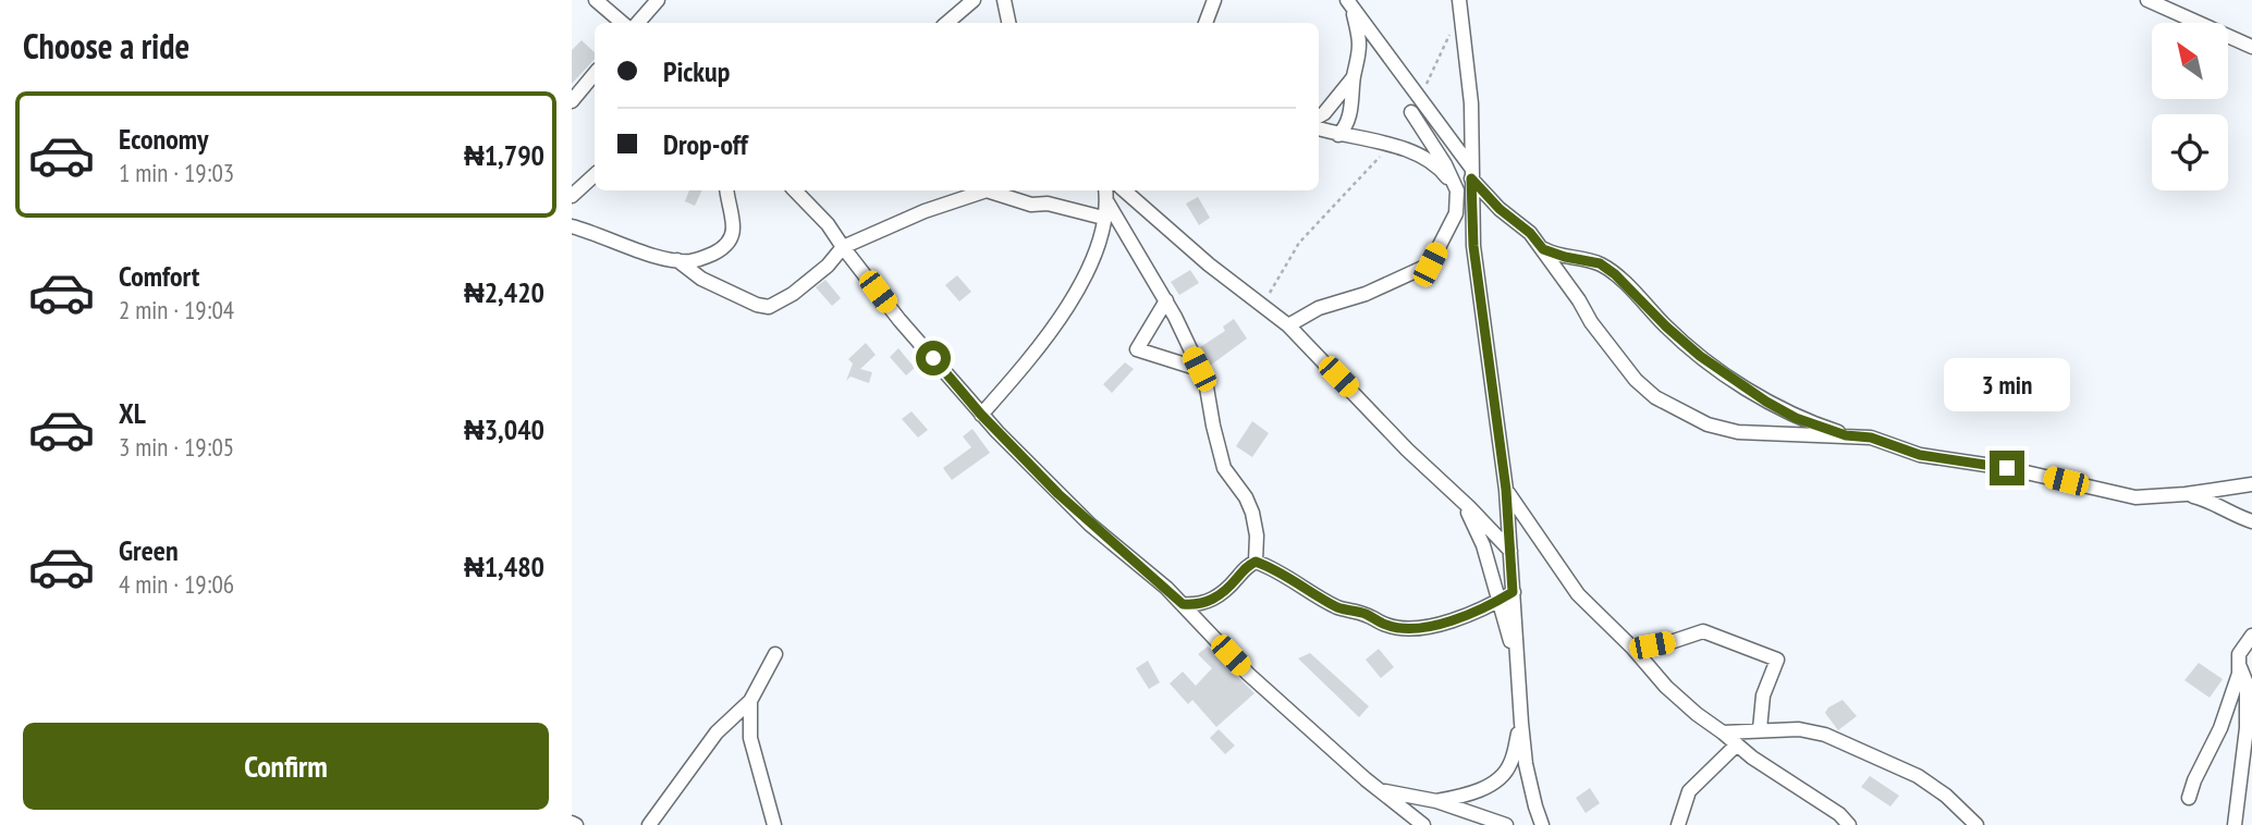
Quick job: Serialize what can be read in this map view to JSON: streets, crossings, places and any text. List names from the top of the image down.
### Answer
{
  "north": "top left",
  "page": {
    "heading": "Choose a ride",
    "banner": ["Pickup", "Drop-off"],
    "list": [
      {
        "name": "Economy",
        "note": "1 min · 19:03",
        "value": "₦1,790"
      },
      {
        "name": "Comfort",
        "note": "2 min · 19:04",
        "value": "₦2,420"
      },
      {
        "name": "XL",
        "note": "3 min · 19:05",
        "value": "₦3,040"
      },
      {
        "name": "Green",
        "note": "4 min · 19:06",
        "value": "₦1,480"
      }
    ],
    "bubble": "3 min",
    "buttons": "Confirm"
  }
}
